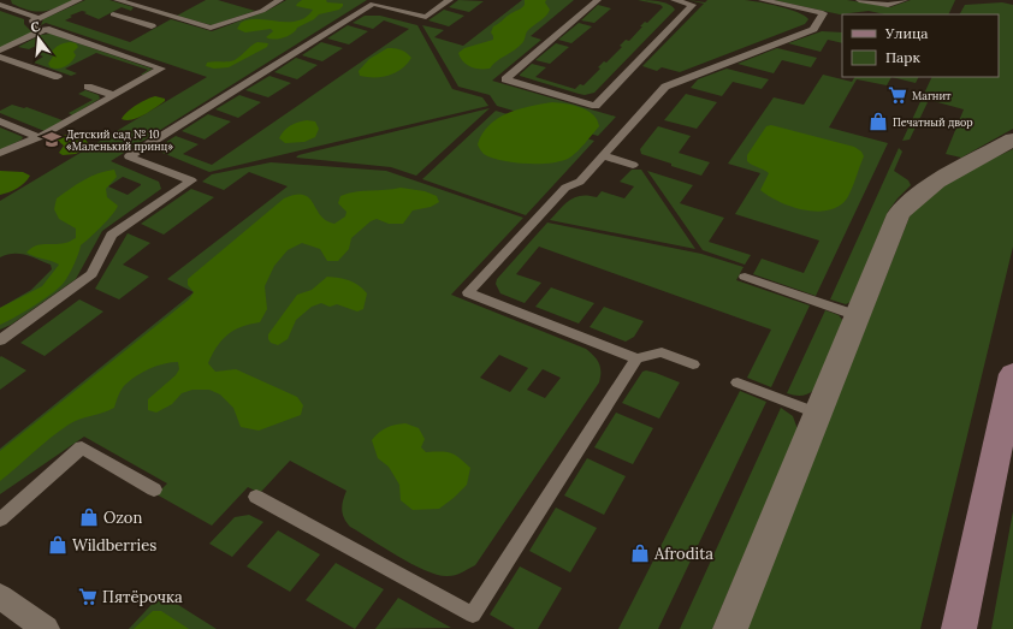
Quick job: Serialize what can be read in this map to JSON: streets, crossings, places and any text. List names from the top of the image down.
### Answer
{
  "places": {
    "supermarket": ["Магнит", "Пятёрочка"],
    "shop": [
      "Печатный двор",
      "Ozon",
      "Wildberries",
      "Afrodita"
    ],
    "school or university": ["Детский сад № 10 «Маленький принц»"]
  },
  "legend": ["Улица", "Парк"],
  "north": "top"
}
